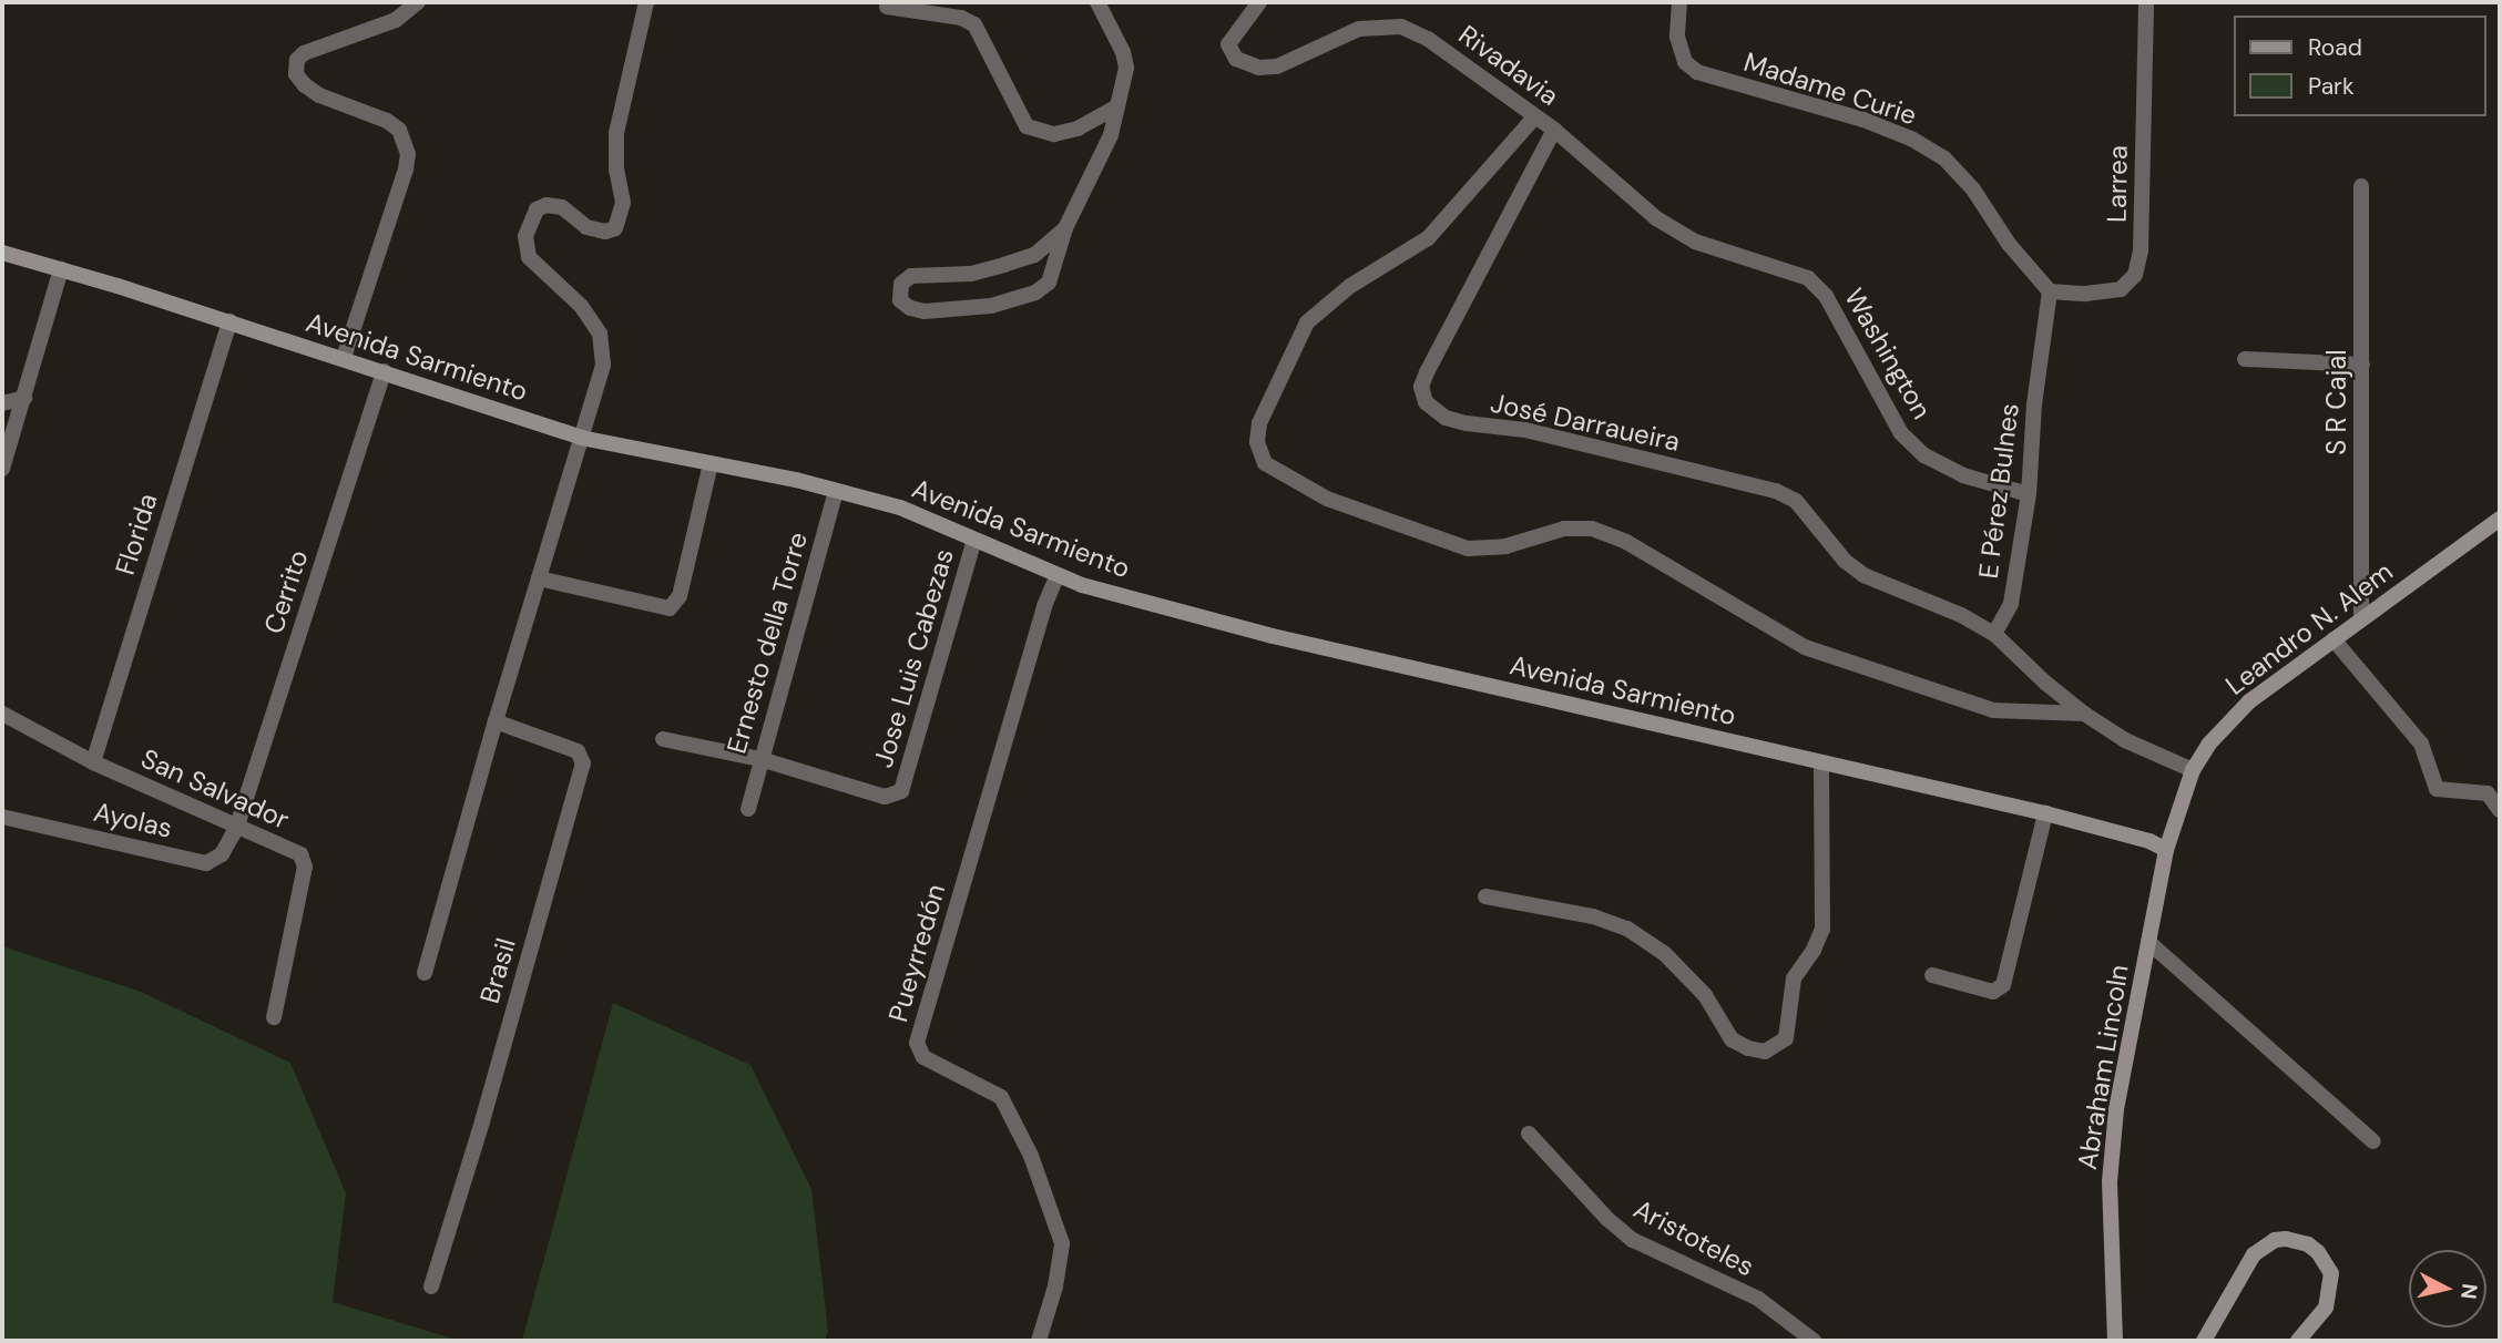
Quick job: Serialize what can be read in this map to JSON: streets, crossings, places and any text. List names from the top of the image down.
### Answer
{
  "streets": {
    "street": [
      "Rivadavia",
      "Madame Curie",
      "Larrea",
      "Washington",
      "Avenida Sarmiento",
      "S R Cajal",
      "José Darraueira",
      "E Pérez Bulnes",
      "Florida",
      "Cerrito",
      "Leandro N. Alem",
      "Ernesto della Torre",
      "Jose Luis Cabezas",
      "San Salvador",
      "Ayolas",
      "Pueyrredón",
      "Brasil",
      "Abraham Lincoln",
      "Aristoteles"
    ]
  },
  "crossings": [
    ["Rivadavia", "Washington"],
    ["Rivadavia", "José Darraueira"],
    ["Madame Curie", "Larrea"],
    ["Madame Curie", "E Pérez Bulnes"],
    ["Larrea", "E Pérez Bulnes"],
    ["Washington", "José Darraueira"],
    ["Washington", "E Pérez Bulnes"],
    ["Avenida Sarmiento", "Florida"],
    ["Avenida Sarmiento", "Cerrito"],
    ["Avenida Sarmiento", "Leandro N. Alem"],
    ["Avenida Sarmiento", "Ernesto della Torre"],
    ["Avenida Sarmiento", "Jose Luis Cabezas"],
    ["Avenida Sarmiento", "Pueyrredón"],
    ["Avenida Sarmiento", "Abraham Lincoln"],
    ["S R Cajal", "Leandro N. Alem"],
    ["José Darraueira", "E Pérez Bulnes"],
    ["Florida", "San Salvador"],
    ["Cerrito", "San Salvador"],
    ["Cerrito", "Ayolas"],
    ["Leandro N. Alem", "Abraham Lincoln"],
    ["Ernesto della Torre", "Jose Luis Cabezas"],
    ["San Salvador", "Ayolas"]
  ],
  "legend": ["Road", "Park"],
  "north": "right"
}
